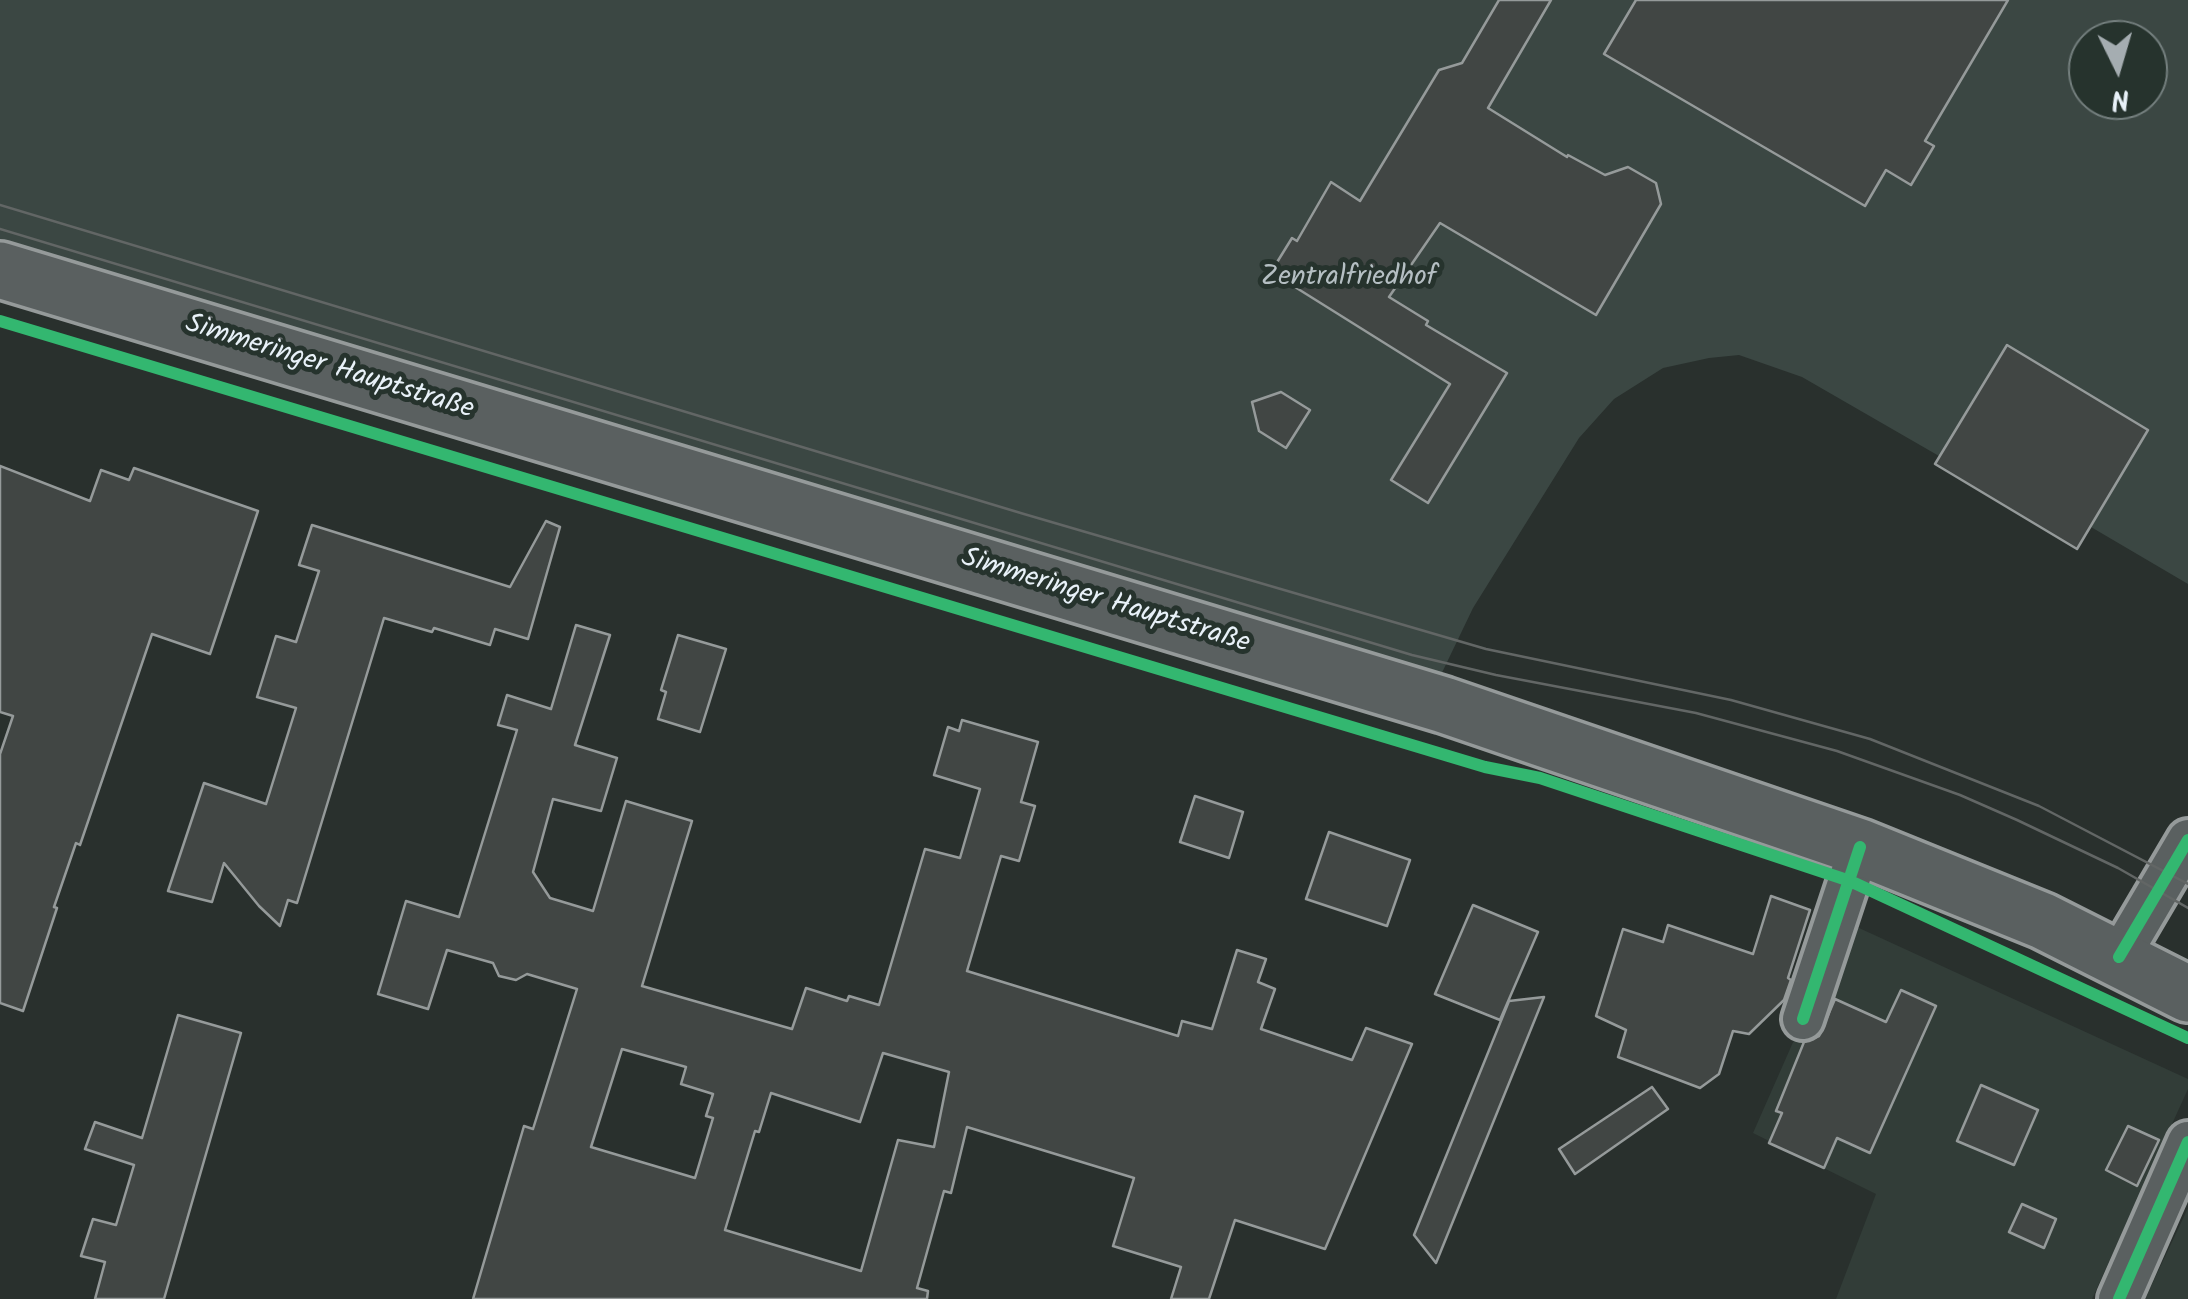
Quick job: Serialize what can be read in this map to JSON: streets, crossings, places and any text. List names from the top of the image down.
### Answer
{
  "streets": {
    "main road": ["Simmeringer Hauptstraße"]
  },
  "parks": ["Zentralfriedhof"],
  "north": "bottom"
}
